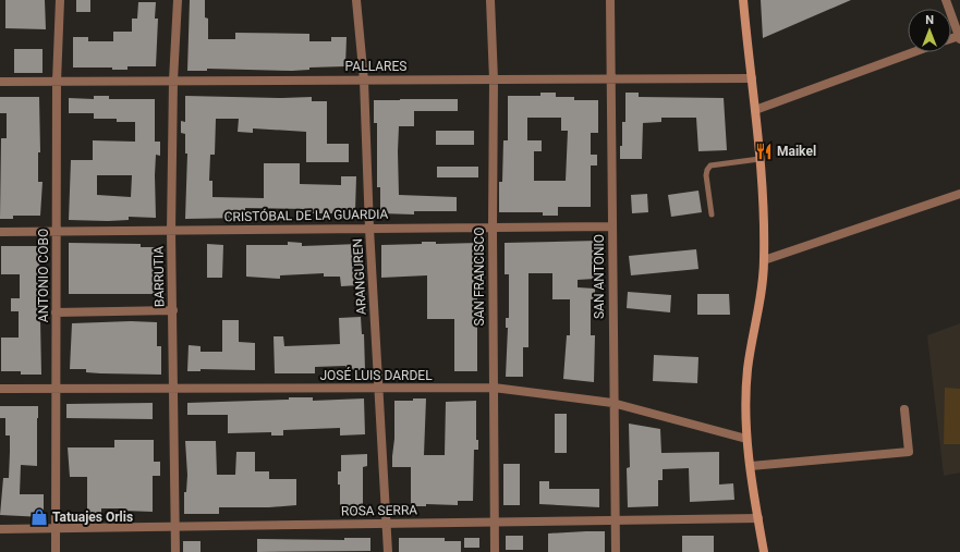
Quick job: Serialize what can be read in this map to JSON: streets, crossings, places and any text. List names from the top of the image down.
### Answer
{
  "streets": {
    "street": [
      "PALLARES",
      "CRISTÓBAL DE LA GUARDIA",
      "ANTONIO COBO",
      "BARRUTIA",
      "ARANGUREN",
      "SAN FRANCISCO",
      "SAN ANTONIO",
      "JOSÉ LUIS DARDEL",
      "ROSA SERRA"
    ]
  },
  "crossings": [
    ["PALLARES", "ANTONIO COBO"],
    ["PALLARES", "BARRUTIA"],
    ["PALLARES", "ARANGUREN"],
    ["PALLARES", "SAN FRANCISCO"],
    ["PALLARES", "SAN ANTONIO"],
    ["CRISTÓBAL DE LA GUARDIA", "ANTONIO COBO"],
    ["CRISTÓBAL DE LA GUARDIA", "BARRUTIA"],
    ["CRISTÓBAL DE LA GUARDIA", "ARANGUREN"],
    ["CRISTÓBAL DE LA GUARDIA", "SAN FRANCISCO"],
    ["CRISTÓBAL DE LA GUARDIA", "SAN ANTONIO"],
    ["ANTONIO COBO", "JOSÉ LUIS DARDEL"],
    ["ANTONIO COBO", "ROSA SERRA"],
    ["BARRUTIA", "JOSÉ LUIS DARDEL"],
    ["BARRUTIA", "ROSA SERRA"],
    ["ARANGUREN", "JOSÉ LUIS DARDEL"],
    ["ARANGUREN", "ROSA SERRA"],
    ["SAN FRANCISCO", "JOSÉ LUIS DARDEL"],
    ["SAN FRANCISCO", "ROSA SERRA"],
    ["SAN ANTONIO", "JOSÉ LUIS DARDEL"],
    ["SAN ANTONIO", "ROSA SERRA"]
  ],
  "places": {
    "restaurant": ["Maikel"],
    "shop": ["Tatuajes Orlis"]
  },
  "north": "top"
}
